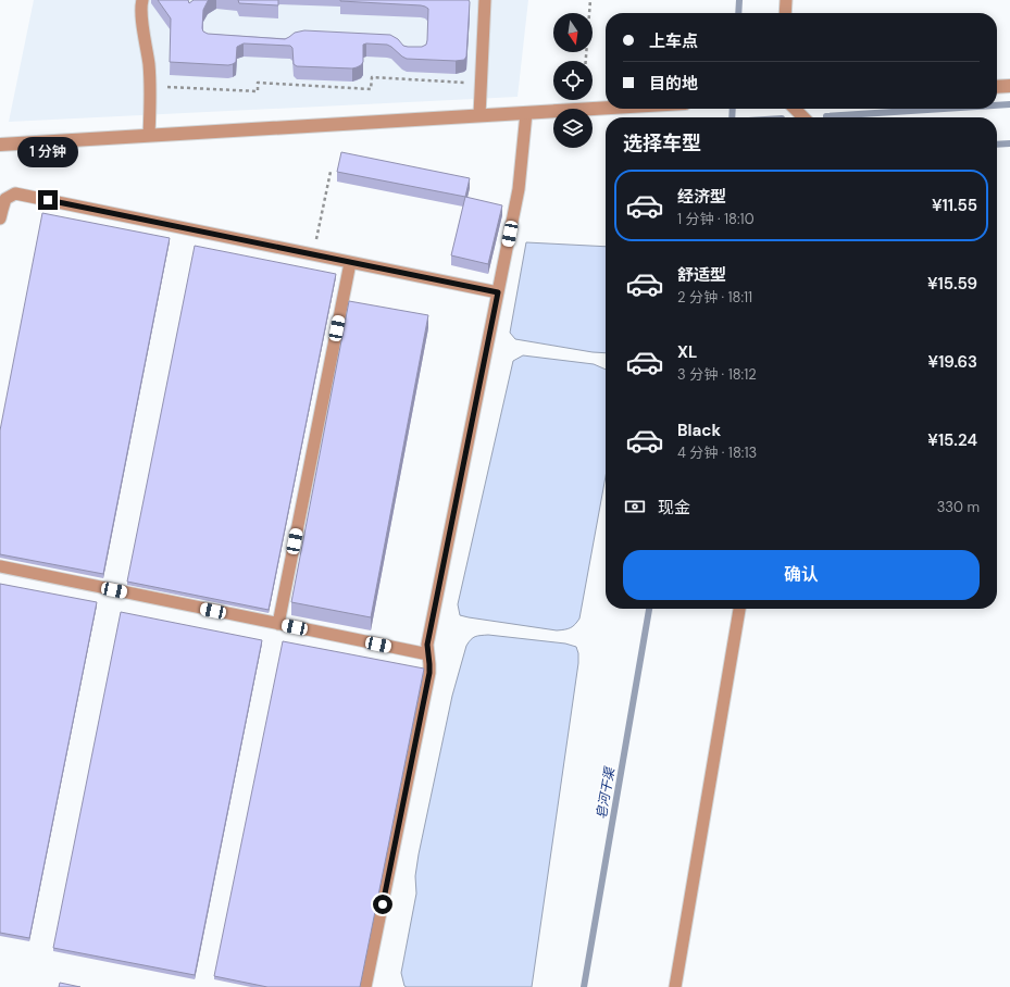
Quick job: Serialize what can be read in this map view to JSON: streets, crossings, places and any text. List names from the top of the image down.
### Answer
{
  "water": ["皂河干渠"],
  "north": "bottom",
  "page": {
    "banner": ["上车点", "目的地"],
    "heading": "选择车型",
    "bubble": "1 分钟",
    "list": [
      {
        "name": "经济型",
        "note": "1 分钟 · 18:10",
        "value": "¥11.55"
      },
      {
        "name": "舒适型",
        "note": "2 分钟 · 18:11",
        "value": "¥15.59"
      },
      {
        "name": "XL",
        "note": "3 分钟 · 18:12",
        "value": "¥19.63"
      },
      {
        "name": "Black",
        "note": "4 分钟 · 18:13",
        "value": "¥15.24"
      }
    ],
    "pay": ["现金", "330 m"],
    "buttons": "确认"
  }
}
